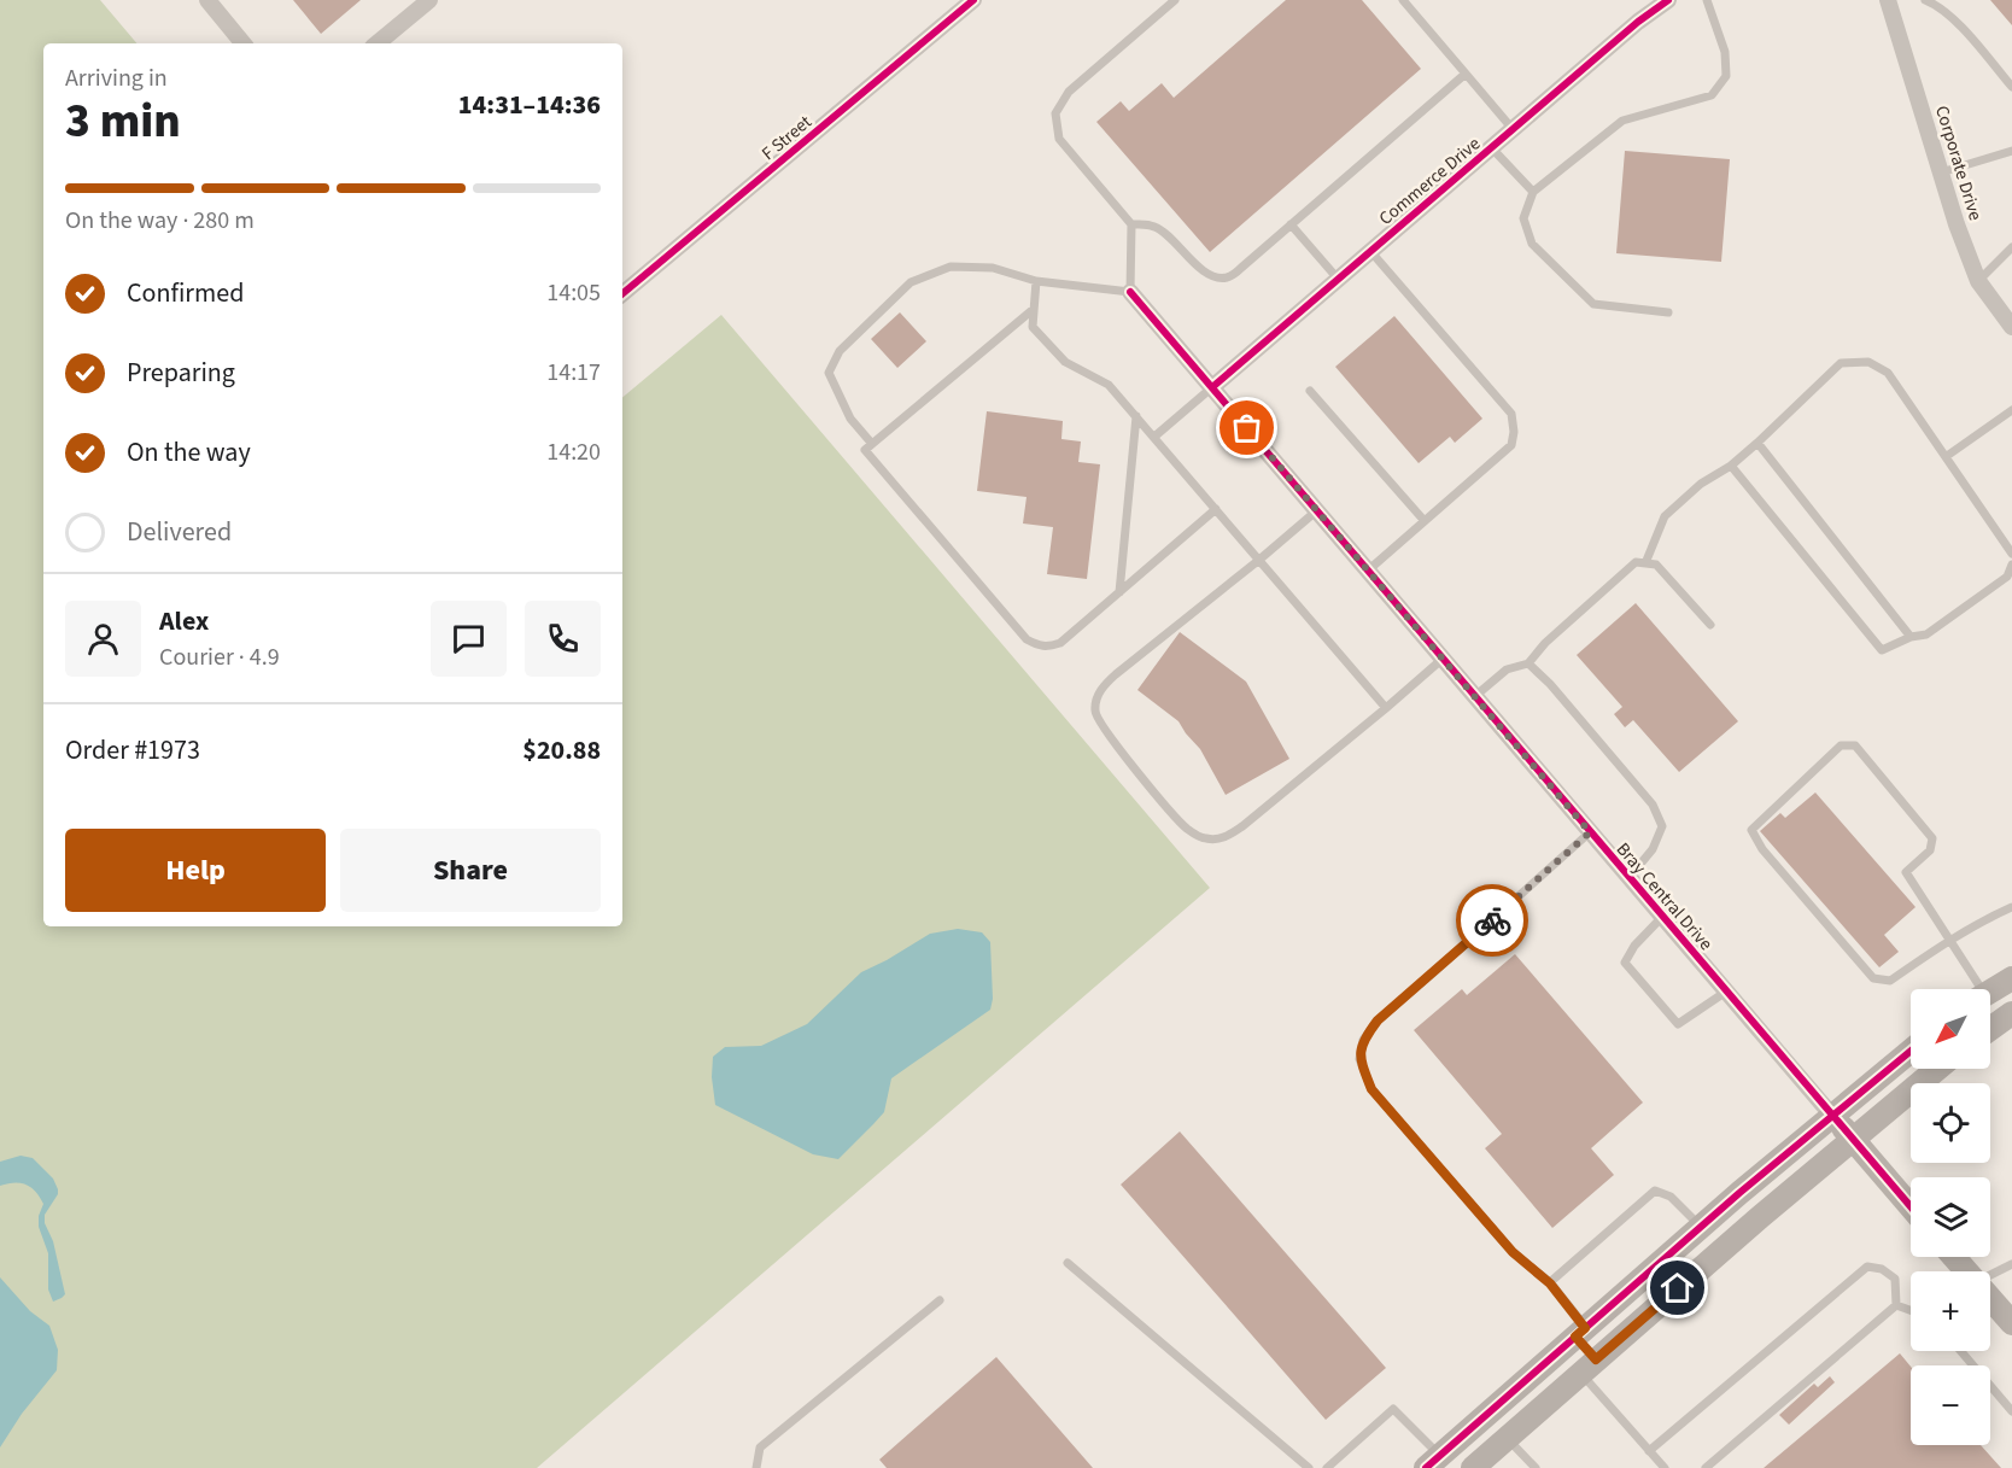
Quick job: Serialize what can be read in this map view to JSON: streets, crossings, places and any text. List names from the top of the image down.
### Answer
{
  "streets": {
    "street": [
      "F Street",
      "Corporate Drive",
      "Commerce Drive",
      "Bray Central Drive"
    ]
  },
  "crossings": [
    ["Commerce Drive", "Bray Central Drive"]
  ],
  "north": "bottom left",
  "page": {
    "heading": ["3 min", "Arriving in", "14:31–14:36"],
    "panel": [
      "Alex",
      "Courier · 4.9",
      "Order #1973",
      "$20.88"
    ],
    "bar": "On the way · 280 m",
    "list": [
      ["Confirmed", "14:05"],
      ["Preparing", "14:17"],
      ["On the way", "14:20"],
      "Delivered"
    ],
    "buttons": ["Help", "Share"],
    "map_buttons": ["+", "−"]
  }
}
